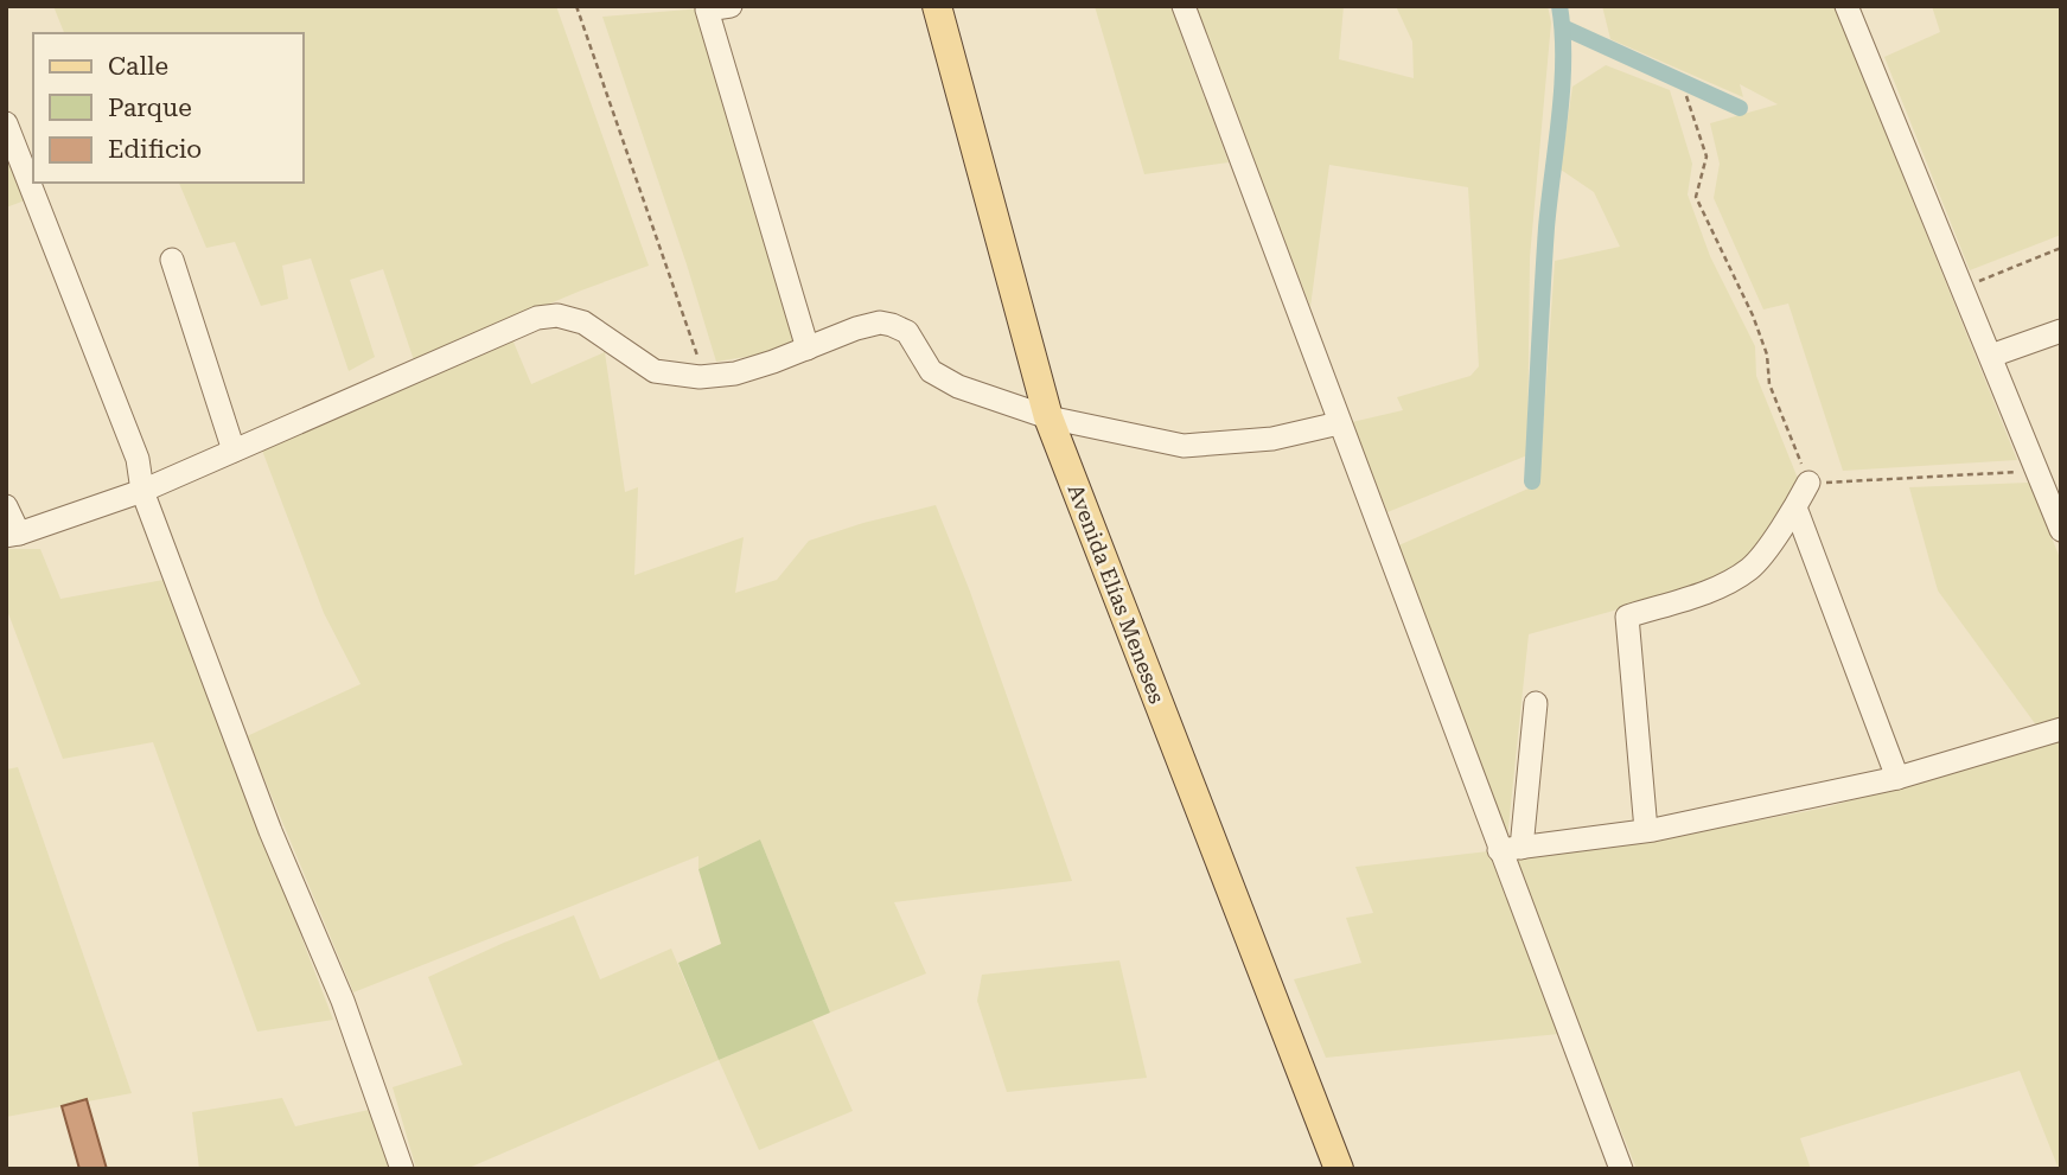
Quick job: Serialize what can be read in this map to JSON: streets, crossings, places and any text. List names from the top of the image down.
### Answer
{
  "streets": {
    "main road": ["Avenida Elías Meneses"]
  },
  "legend": ["Calle", "Parque", "Edificio"]
}
